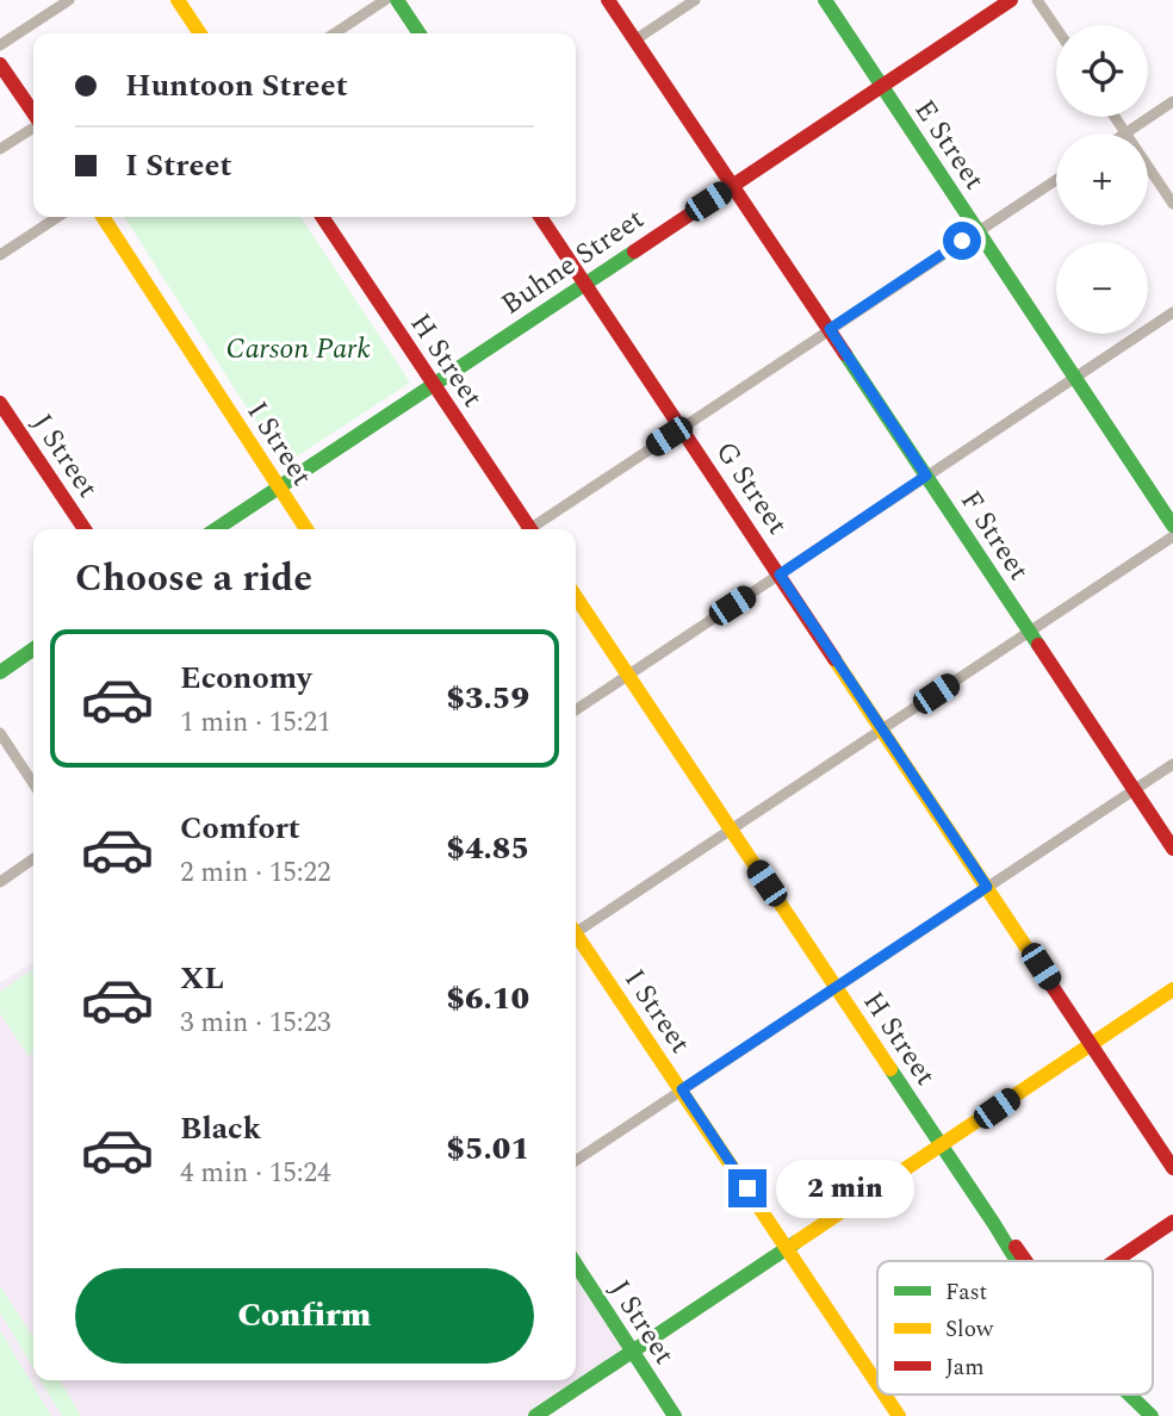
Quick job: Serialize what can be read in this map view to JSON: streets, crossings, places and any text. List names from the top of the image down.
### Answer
{
  "streets": {
    "street": [
      "E Street",
      "Buhne Street",
      "H Street",
      "I Street",
      "J Street",
      "G Street",
      "F Street"
    ]
  },
  "crossings": [
    ["E Street", "Buhne Street"],
    ["Buhne Street", "H Street"],
    ["Buhne Street", "I Street"],
    ["Buhne Street", "G Street"],
    ["Buhne Street", "F Street"]
  ],
  "parks": ["Carson Park"],
  "legend": ["Fast", "Slow", "Jam"],
  "page": {
    "map_buttons": ["+", "−"],
    "banner": ["Huntoon Street", "I Street"],
    "heading": "Choose a ride",
    "list": [
      {
        "name": "Economy",
        "note": "1 min · 15:21",
        "value": "$3.59"
      },
      {
        "name": "Comfort",
        "note": "2 min · 15:22",
        "value": "$4.85"
      },
      {
        "name": "XL",
        "note": "3 min · 15:23",
        "value": "$6.10"
      },
      {
        "name": "Black",
        "note": "4 min · 15:24",
        "value": "$5.01"
      }
    ],
    "bubble": "2 min",
    "buttons": "Confirm"
  }
}
